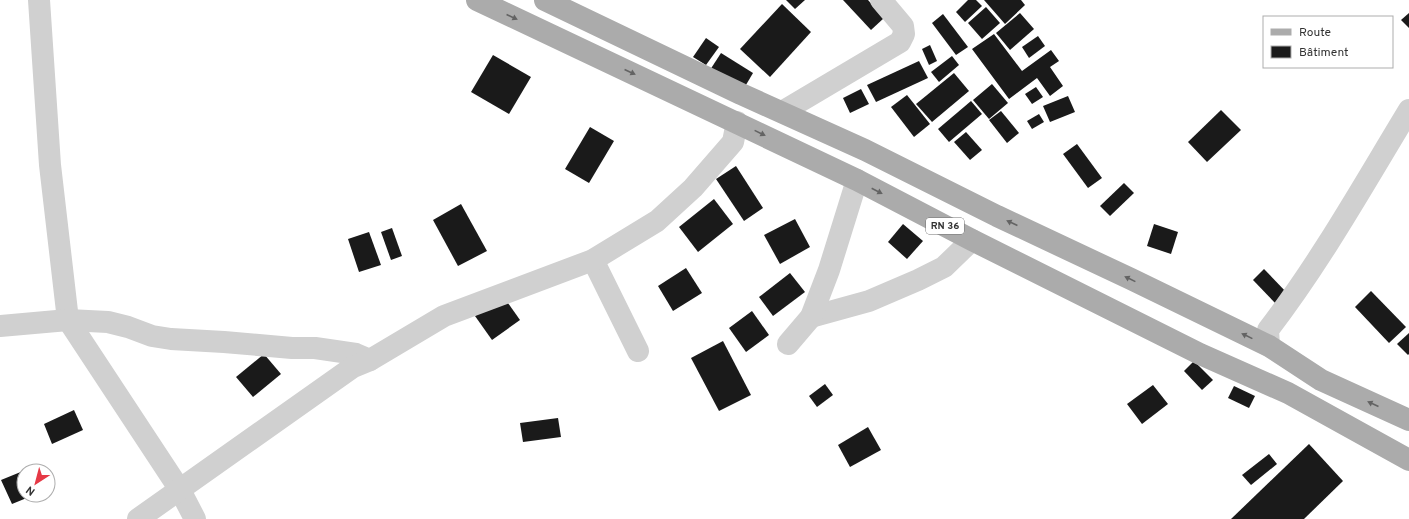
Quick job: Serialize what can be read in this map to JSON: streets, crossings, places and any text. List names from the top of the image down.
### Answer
{
  "streets": {
    "main road": ["RN 36"]
  },
  "legend": ["Route", "Bâtiment"],
  "north": "bottom left"
}
